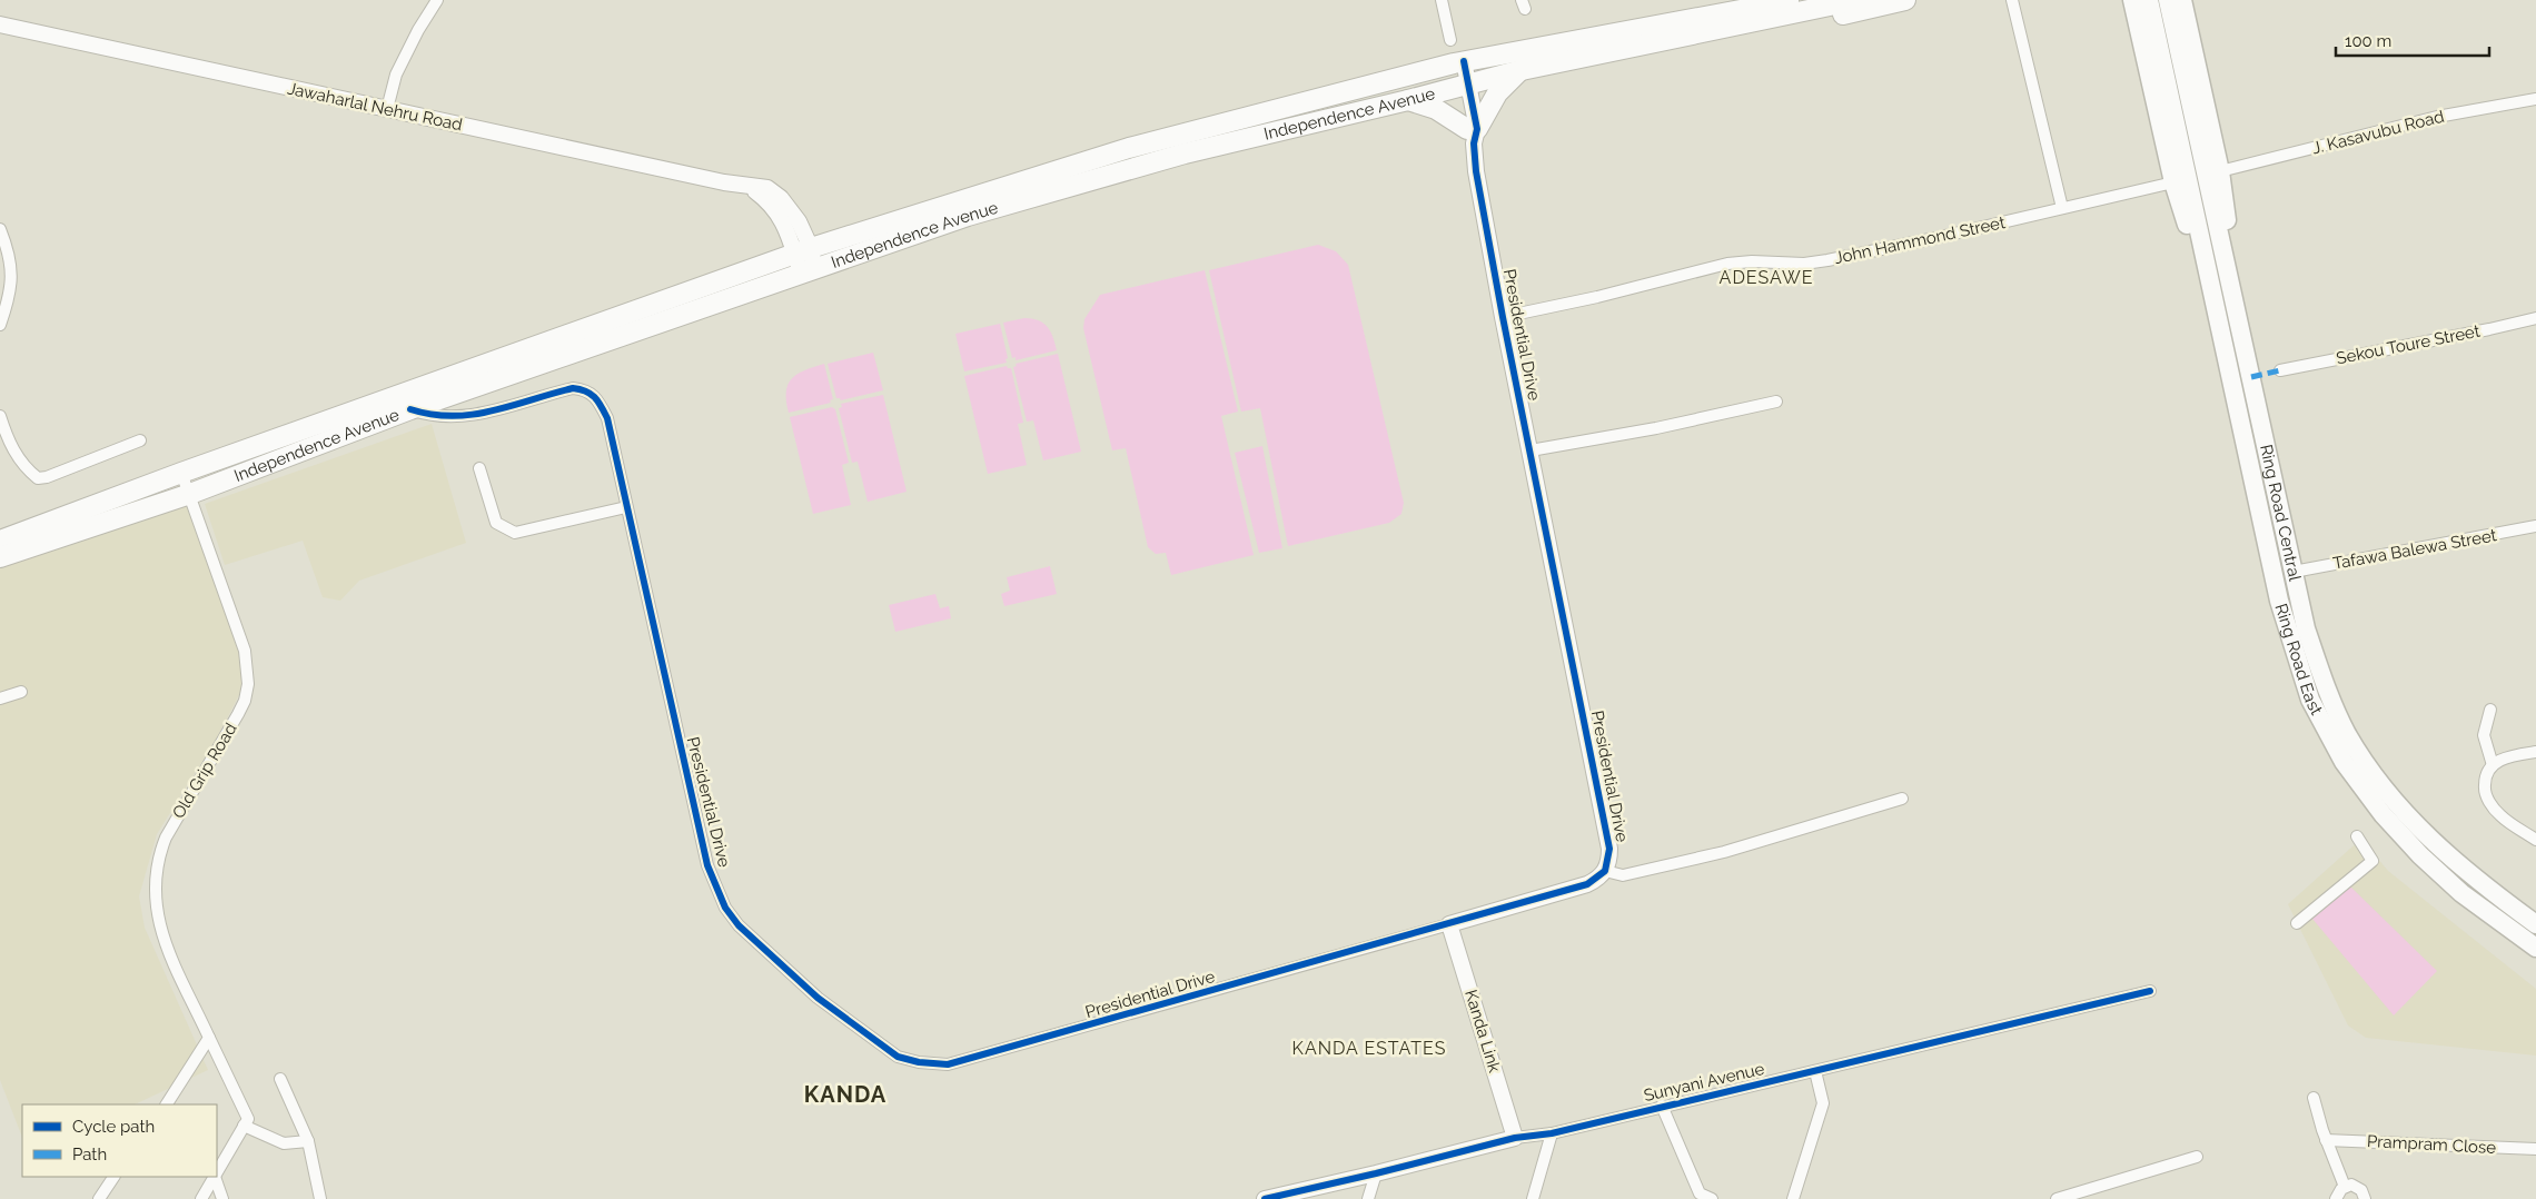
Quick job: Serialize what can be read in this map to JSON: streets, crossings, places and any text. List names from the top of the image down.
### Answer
{
  "streets": {
    "highway": ["Independence Avenue"],
    "main road": ["Ring Road Central", "Ring Road East"],
    "street": [
      "Jawaharlal Nehru Road",
      "J. Kasavubu Road",
      "John Hammond Street",
      "Presidential Drive",
      "Sekou Toure Street",
      "Tafawa Balewa Street",
      "Old Grip Road",
      "Kanda Link",
      "Sunyani Avenue",
      "Prampram Close"
    ]
  },
  "crossings": [
    ["Jawaharlal Nehru Road", "Independence Avenue"],
    ["Independence Avenue", "Presidential Drive"],
    ["Independence Avenue", "Old Grip Road"],
    ["J. Kasavubu Road", "Ring Road Central"],
    ["John Hammond Street", "Presidential Drive"],
    ["Presidential Drive", "Kanda Link"],
    ["Ring Road Central", "Tafawa Balewa Street"],
    ["Kanda Link", "Sunyani Avenue"]
  ],
  "districts": ["ADESAWE", "KANDA ESTATES", "KANDA"],
  "legend": ["Cycle path", "Path"],
  "scale_bar": "100 m"
}
